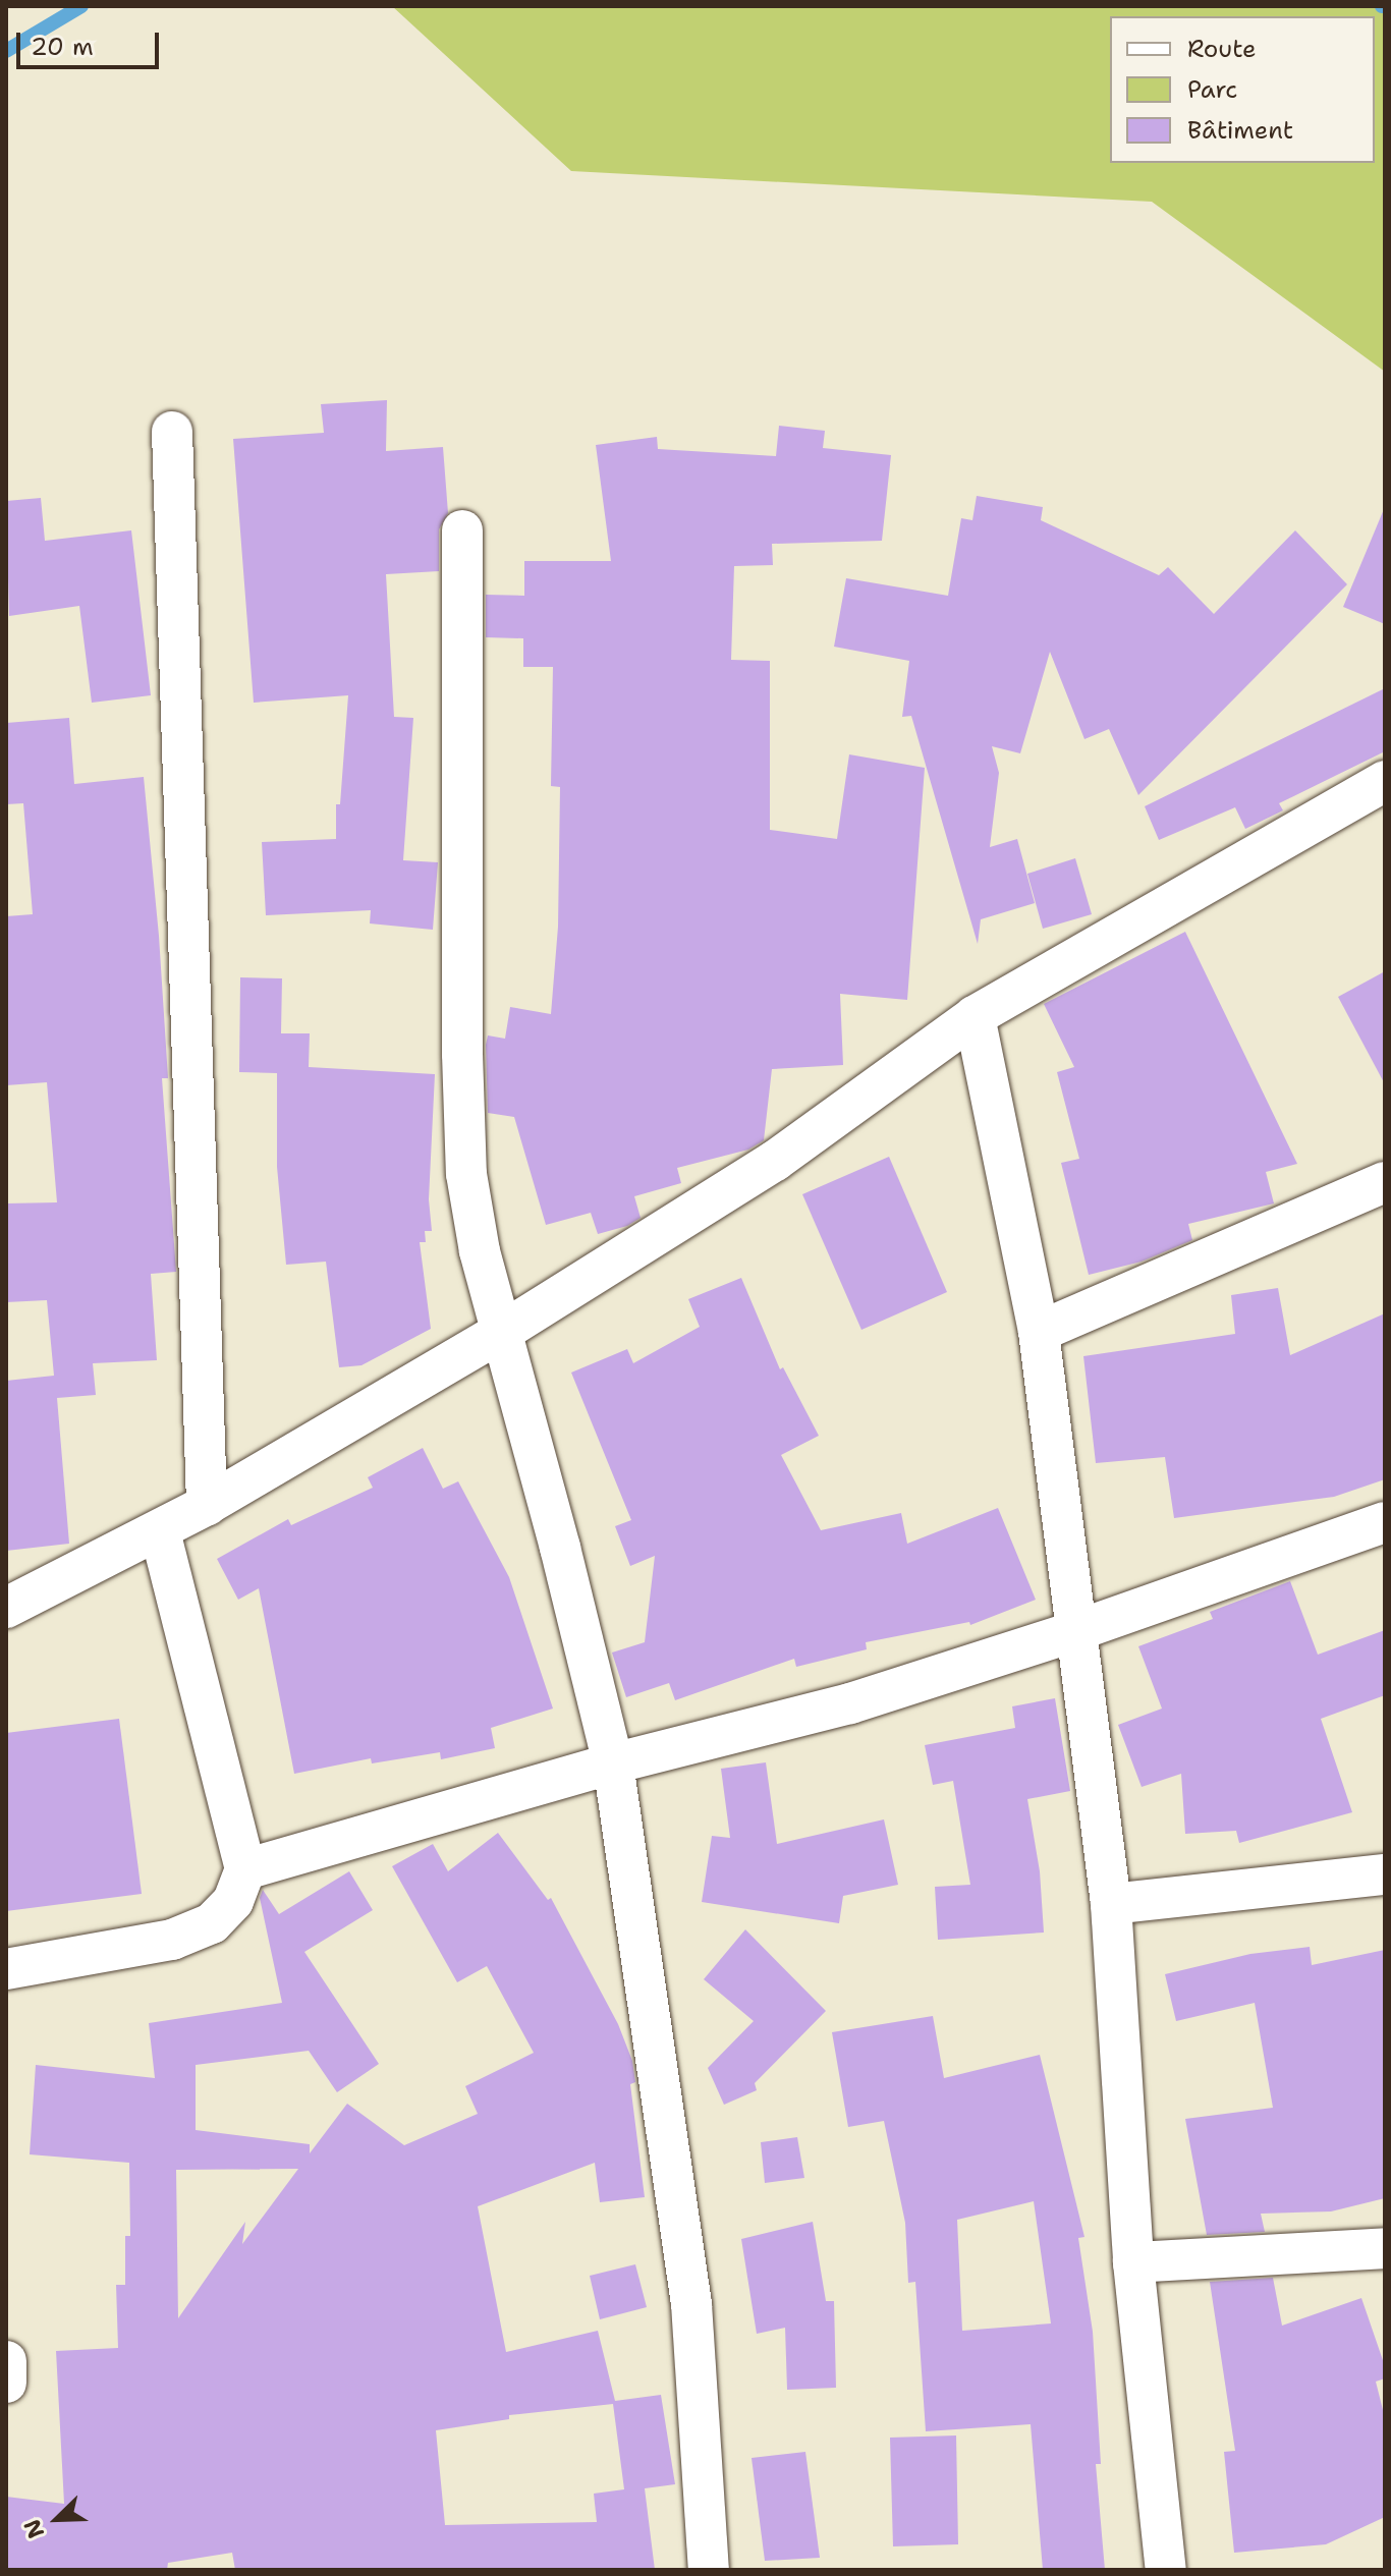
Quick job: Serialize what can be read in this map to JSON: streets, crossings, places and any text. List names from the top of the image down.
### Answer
{
  "legend": ["Route", "Parc", "Bâtiment"],
  "scale_bar": "20 m",
  "north": "bottom left"
}
